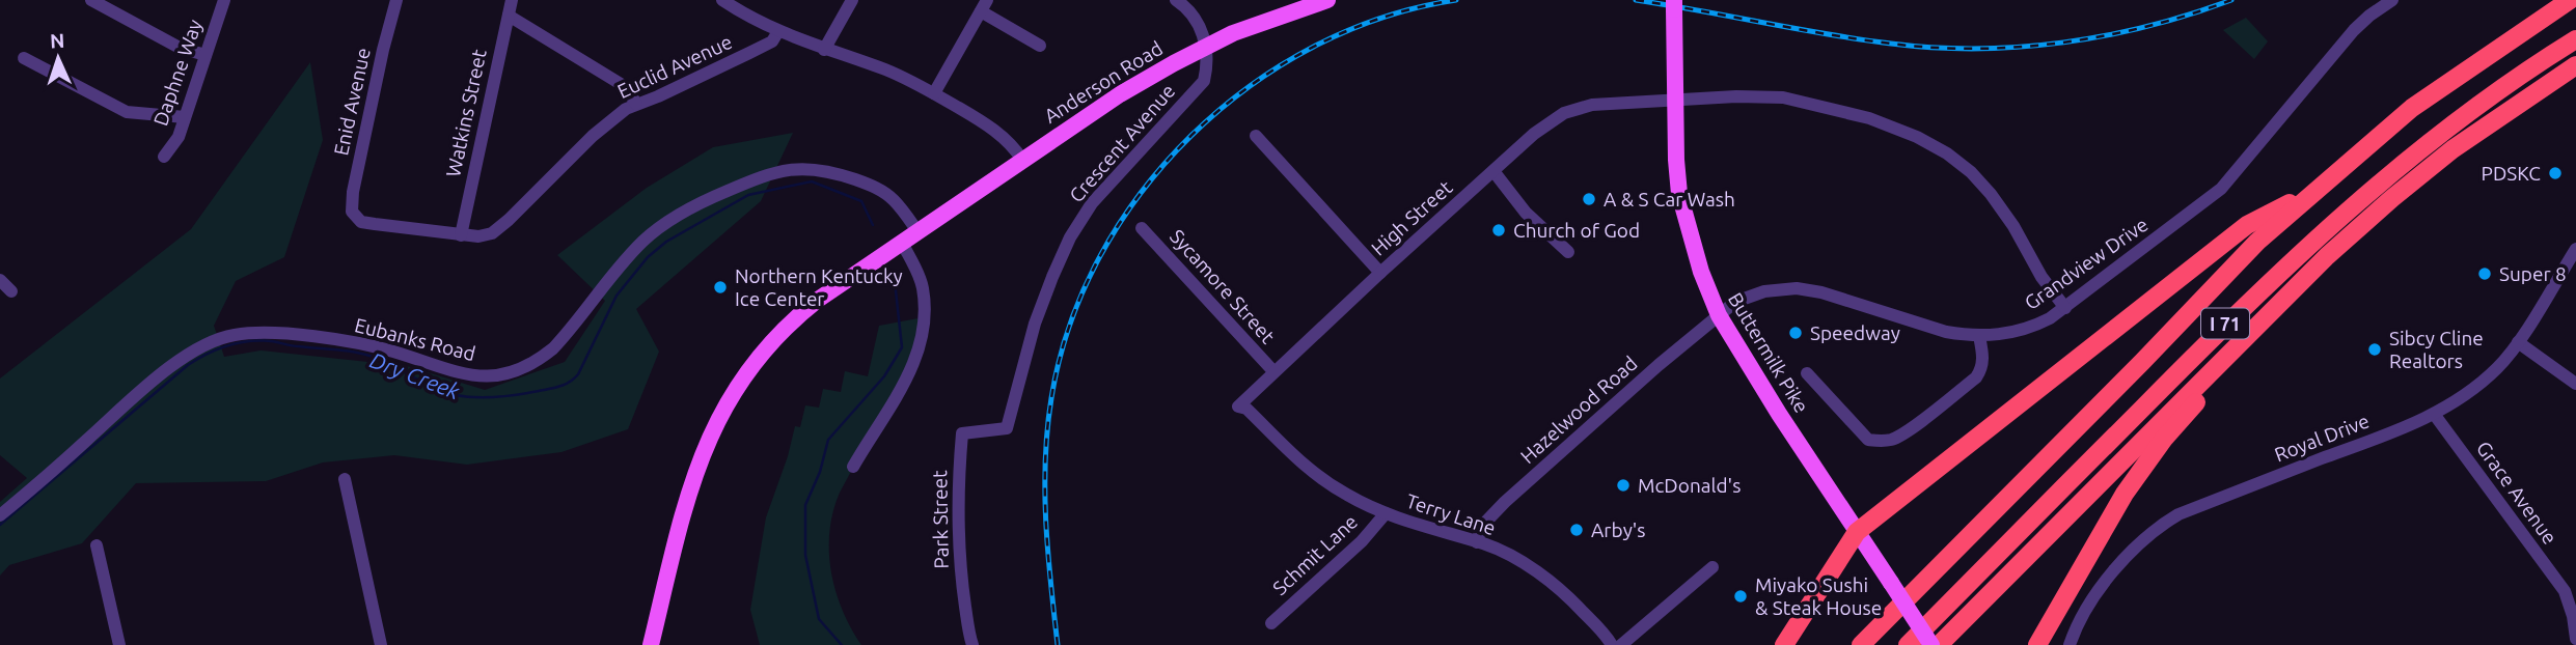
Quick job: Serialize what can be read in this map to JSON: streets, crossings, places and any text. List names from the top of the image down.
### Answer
{
  "streets": {
    "highway": ["I 71"],
    "main road": ["Anderson Road", "Buttermilk Pike"],
    "street": [
      "Euclid Avenue",
      "Daphne Way",
      "Enid Avenue",
      "Watkins Street",
      "Crescent Avenue",
      "High Street",
      "Grandview Drive",
      "Sycamore Street",
      "Eubanks Road",
      "Hazelwood Road",
      "Royal Drive",
      "Grace Avenue",
      "Terry Lane",
      "Park Street",
      "Schmit Lane"
    ]
  },
  "crossings": [
    ["Euclid Avenue", "Enid Avenue"],
    ["Euclid Avenue", "Watkins Street"],
    ["Anderson Road", "Crescent Avenue"],
    ["Anderson Road", "Eubanks Road"],
    ["Crescent Avenue", "Park Street"],
    ["High Street", "Grandview Drive"],
    ["High Street", "Sycamore Street"],
    ["High Street", "Buttermilk Pike"],
    ["High Street", "Terry Lane"],
    ["Grandview Drive", "Buttermilk Pike"],
    ["Grandview Drive", "Hazelwood Road"],
    ["Buttermilk Pike", "Hazelwood Road"],
    ["Hazelwood Road", "Terry Lane"],
    ["Royal Drive", "Grace Avenue"],
    ["Terry Lane", "Schmit Lane"]
  ],
  "water": ["Dry Creek"],
  "places": [
    "PDSKC",
    "A & S Car Wash",
    "Church of God",
    "Super 8",
    "Northern Kentucky Ice Center",
    "Speedway",
    "Sibcy Cline Realtors",
    "McDonald's",
    "Arby's",
    "Miyako Sushi & Steak House"
  ],
  "north": "top"
}
